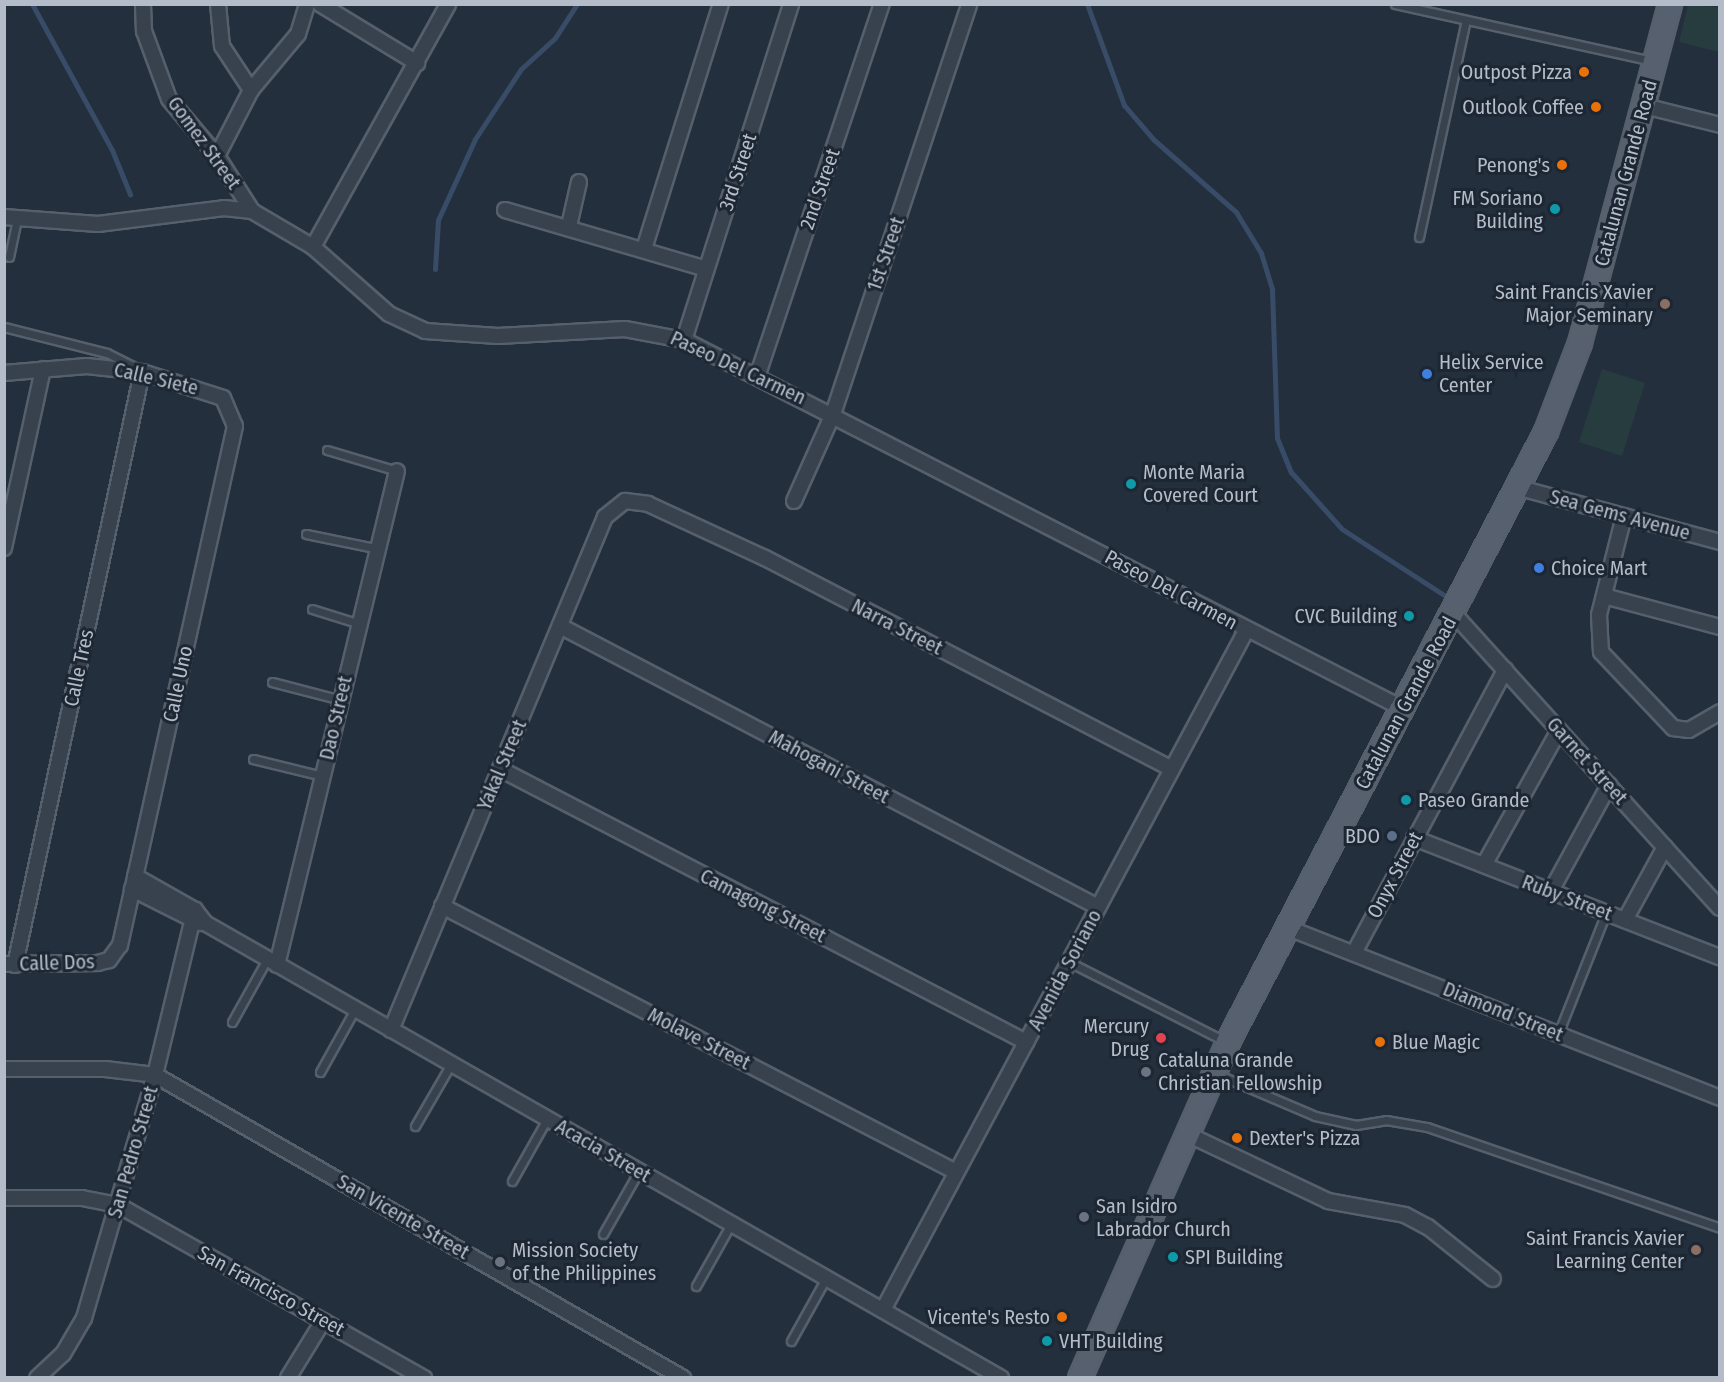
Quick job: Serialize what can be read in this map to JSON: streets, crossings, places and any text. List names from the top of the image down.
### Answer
{
  "streets": {
    "main road": ["Catalunan Grande Road"],
    "street": [
      "Gomez Street",
      "3rd Street",
      "2nd Street",
      "1st Street",
      "Paseo Del Carmen",
      "Calle Siete",
      "Sea Gems Avenue",
      "Narra Street",
      "Calle Tres",
      "Calle Uno",
      "Dao Street",
      "Garnet Street",
      "Yakal Street",
      "Mahogani Street",
      "Onyx Street",
      "Ruby Street",
      "Camagong Street",
      "Calle Dos",
      "Avenida Soriano",
      "Diamond Street",
      "Molave Street",
      "Acacia Street",
      "San Pedro Street",
      "San Vicente Street",
      "San Francisco Street"
    ]
  },
  "crossings": [
    ["Gomez Street", "Paseo Del Carmen"],
    ["3rd Street", "Paseo Del Carmen"],
    ["Catalunan Grande Road", "Paseo Del Carmen"],
    ["Catalunan Grande Road", "Sea Gems Avenue"],
    ["Catalunan Grande Road", "Garnet Street"],
    ["Catalunan Grande Road", "Diamond Street"],
    ["2nd Street", "Paseo Del Carmen"],
    ["1st Street", "Paseo Del Carmen"],
    ["Paseo Del Carmen", "Avenida Soriano"],
    ["Calle Siete", "Calle Tres"],
    ["Calle Siete", "Calle Uno"],
    ["Narra Street", "Yakal Street"],
    ["Narra Street", "Avenida Soriano"],
    ["Calle Tres", "Calle Dos"],
    ["Calle Uno", "Calle Dos"],
    ["Calle Uno", "Acacia Street"],
    ["Dao Street", "Acacia Street"],
    ["Garnet Street", "Onyx Street"],
    ["Yakal Street", "Mahogani Street"],
    ["Yakal Street", "Camagong Street"],
    ["Yakal Street", "Molave Street"],
    ["Yakal Street", "Acacia Street"],
    ["Mahogani Street", "Avenida Soriano"],
    ["Onyx Street", "Ruby Street"],
    ["Onyx Street", "Diamond Street"],
    ["Camagong Street", "Avenida Soriano"],
    ["Avenida Soriano", "Molave Street"],
    ["Avenida Soriano", "Acacia Street"],
    ["Acacia Street", "San Pedro Street"],
    ["San Pedro Street", "San Vicente Street"],
    ["San Pedro Street", "San Francisco Street"]
  ],
  "places": [
    "Outpost Pizza",
    "Outlook Coffee",
    "Penong's",
    "FM Soriano Building",
    "Saint Francis Xavier Major Seminary",
    "Helix Service Center",
    "Monte Maria Covered Court",
    "Choice Mart",
    "CVC Building",
    "Paseo Grande",
    "BDO",
    "Mercury Drug",
    "Blue Magic",
    "Cataluna Grande Christian Fellowship",
    "Dexter's Pizza",
    "San Isidro Labrador Church",
    "Saint Francis Xavier Learning Center",
    "SPI Building",
    "Mission Society of the Philippines",
    "Vicente's Resto",
    "VHT Building"
  ]
}
